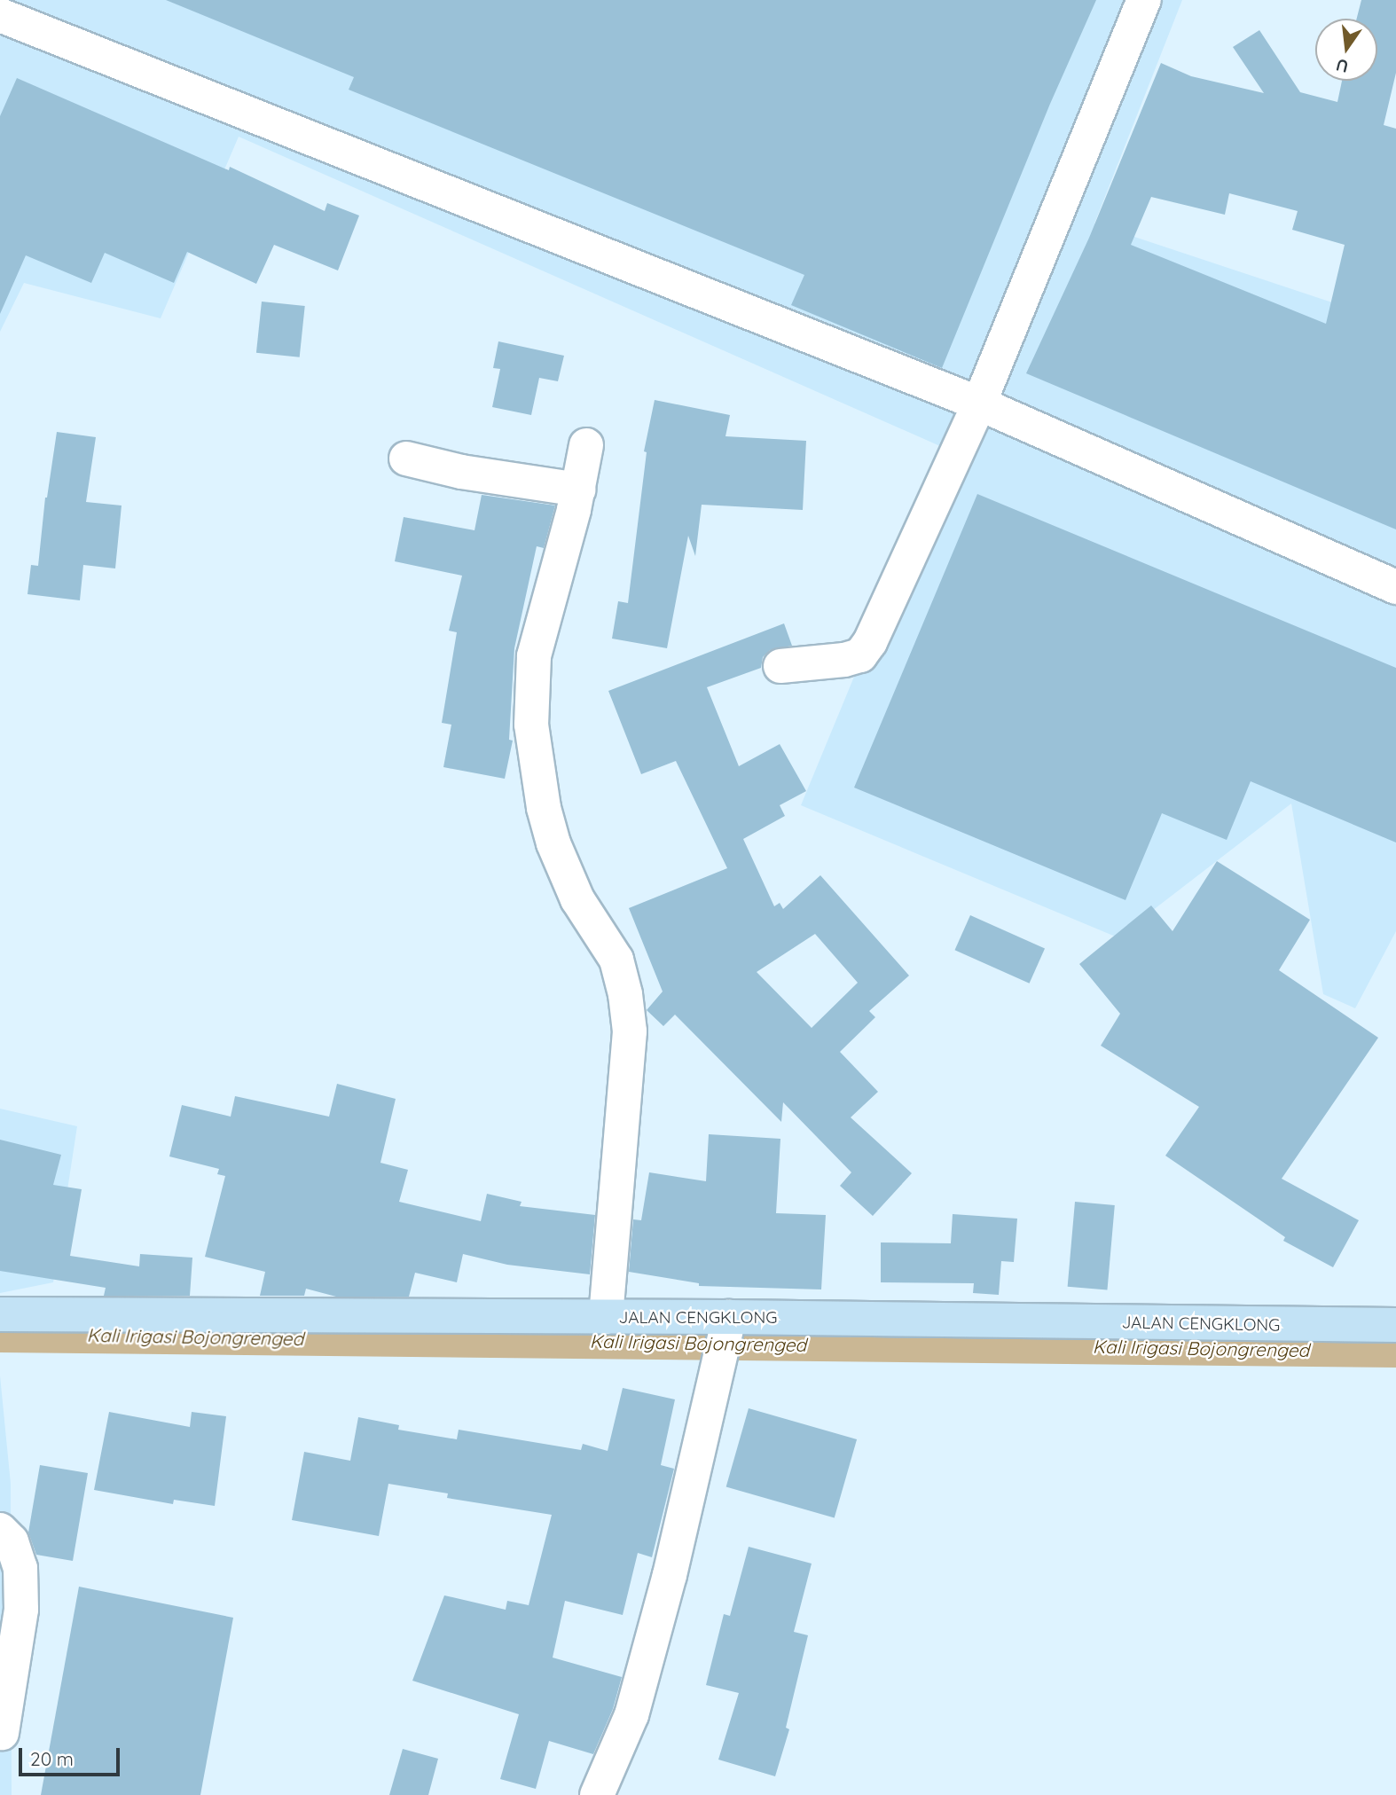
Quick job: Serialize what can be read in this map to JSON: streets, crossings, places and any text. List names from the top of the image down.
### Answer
{
  "streets": {
    "main road": ["JALAN CENGKLONG"]
  },
  "water": ["Kali Irigasi Bojongrenged"],
  "scale_bar": "20 m",
  "north": "bottom"
}
